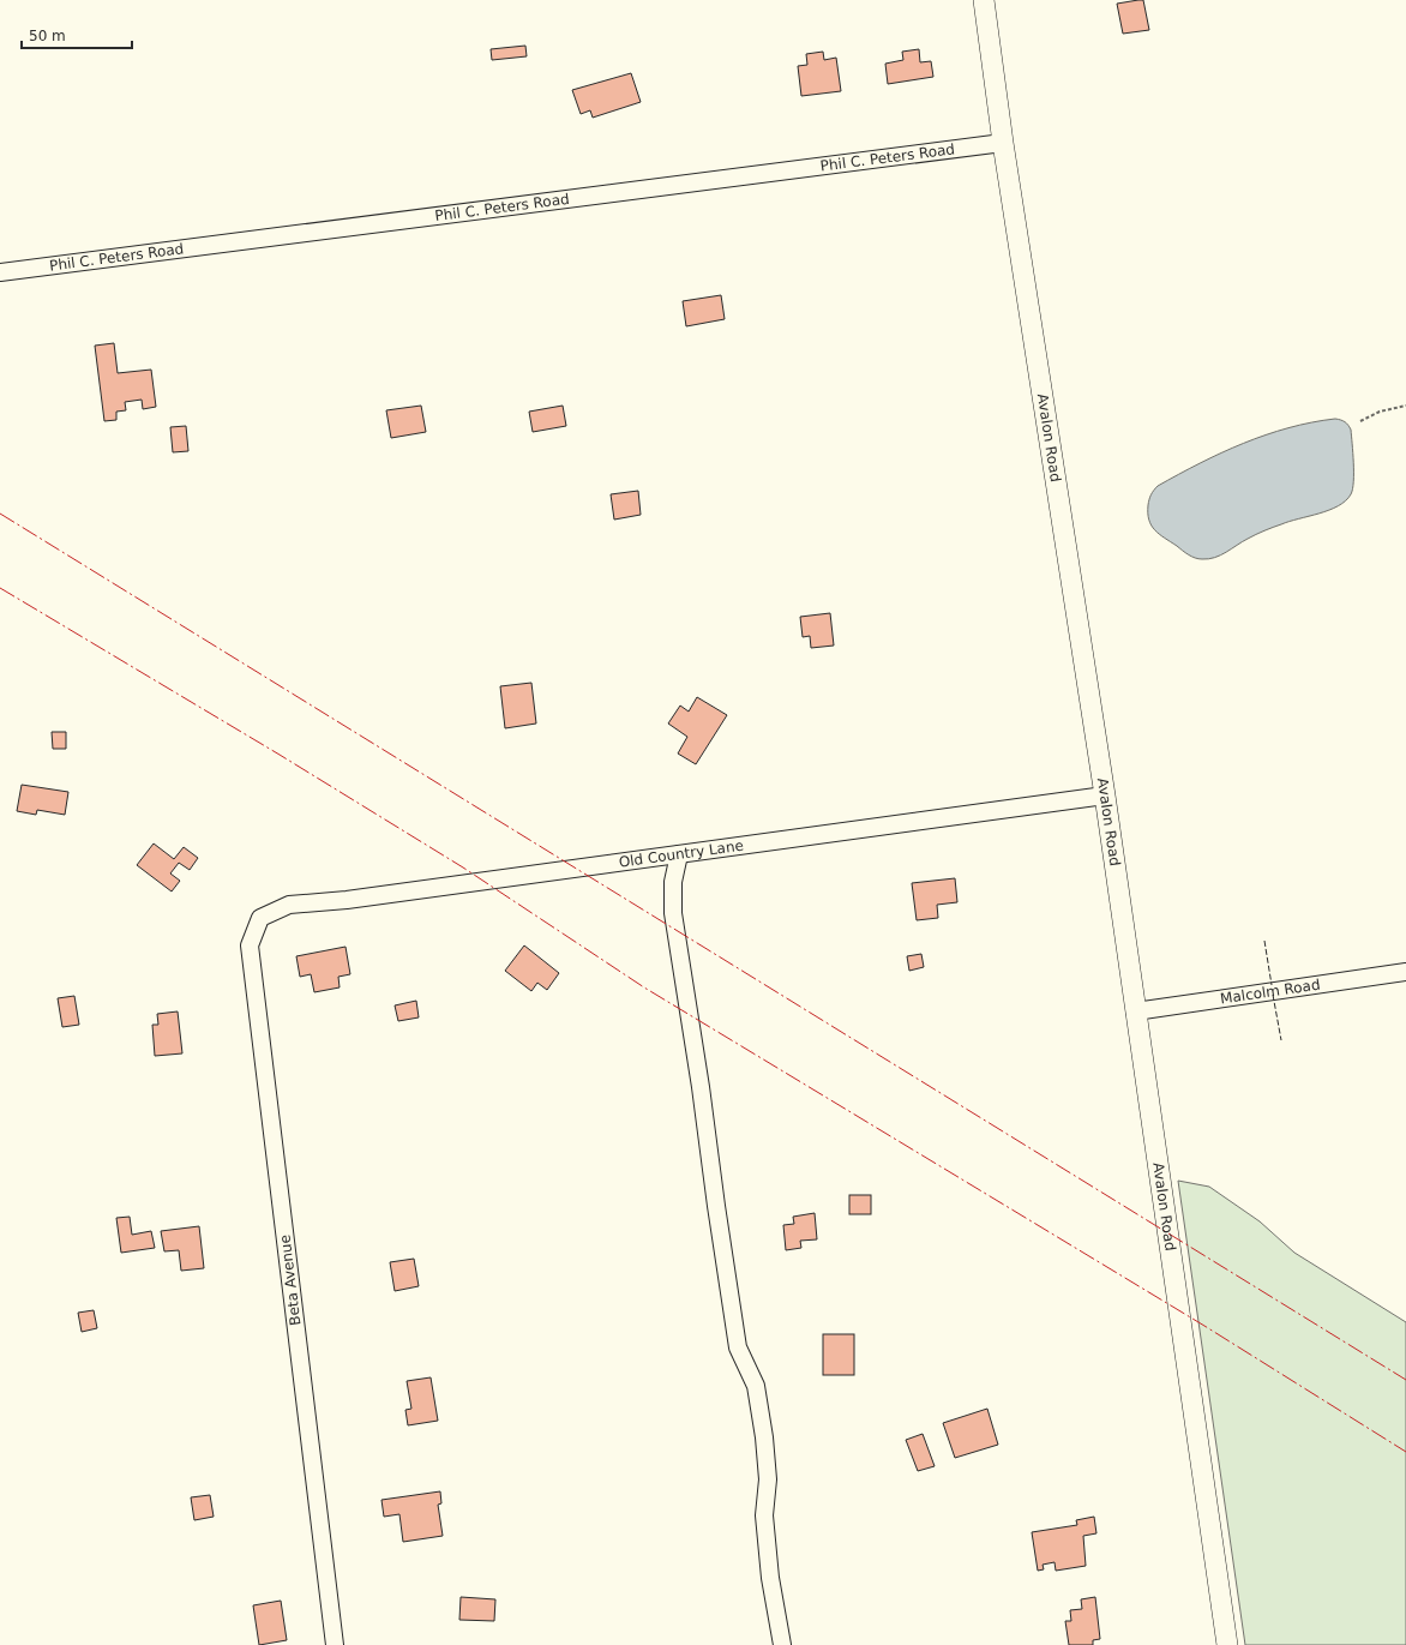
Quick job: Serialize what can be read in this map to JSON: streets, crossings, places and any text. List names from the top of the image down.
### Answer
{
  "streets": {
    "main road": ["Avalon Road"],
    "street": [
      "Phil C. Peters Road",
      "Old Country Lane",
      "Malcolm Road",
      "Beta Avenue"
    ]
  },
  "crossings": [
    ["Phil C. Peters Road", "Avalon Road"],
    ["Avalon Road", "Old Country Lane"],
    ["Avalon Road", "Malcolm Road"],
    ["Old Country Lane", "Beta Avenue"]
  ],
  "scale_bar": "50 m"
}
